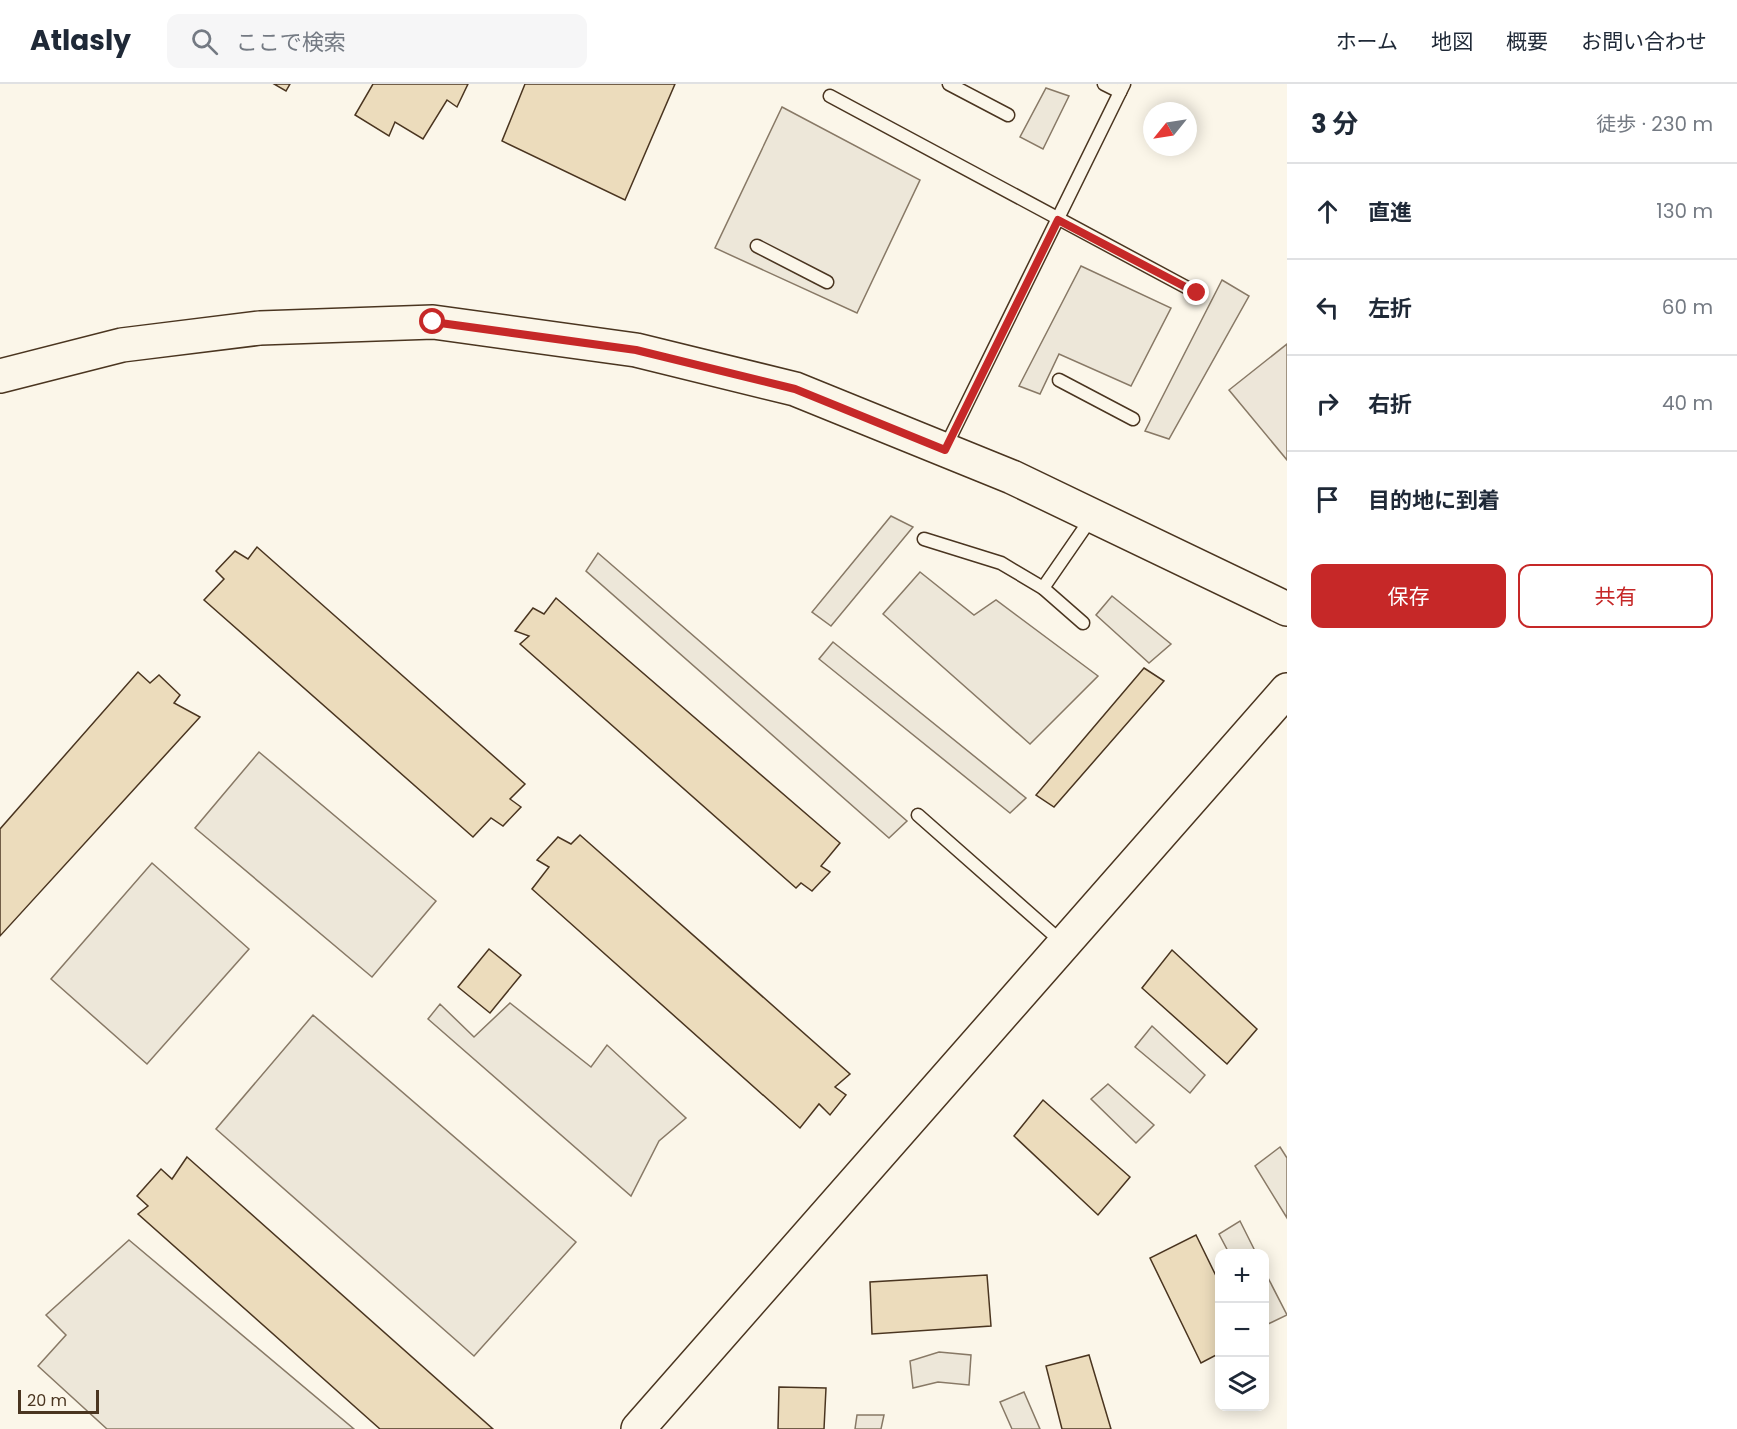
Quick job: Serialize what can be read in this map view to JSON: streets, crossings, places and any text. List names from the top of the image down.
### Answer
{
  "scale_bar": "20 m",
  "north": "bottom left",
  "page": {
    "header": "Atlasly",
    "search": "ここで検索",
    "nav": [
      "ホーム",
      "地図",
      "概要",
      "お問い合わせ"
    ],
    "heading": ["3 分", "徒歩 · 230 m"],
    "list": [
      ["直進", "130 m"],
      ["左折", "60 m"],
      ["右折", "40 m"],
      "目的地に到着"
    ],
    "buttons": ["保存", "共有"],
    "map_buttons": ["+", "−"],
    "scale": "20 m"
  }
}
